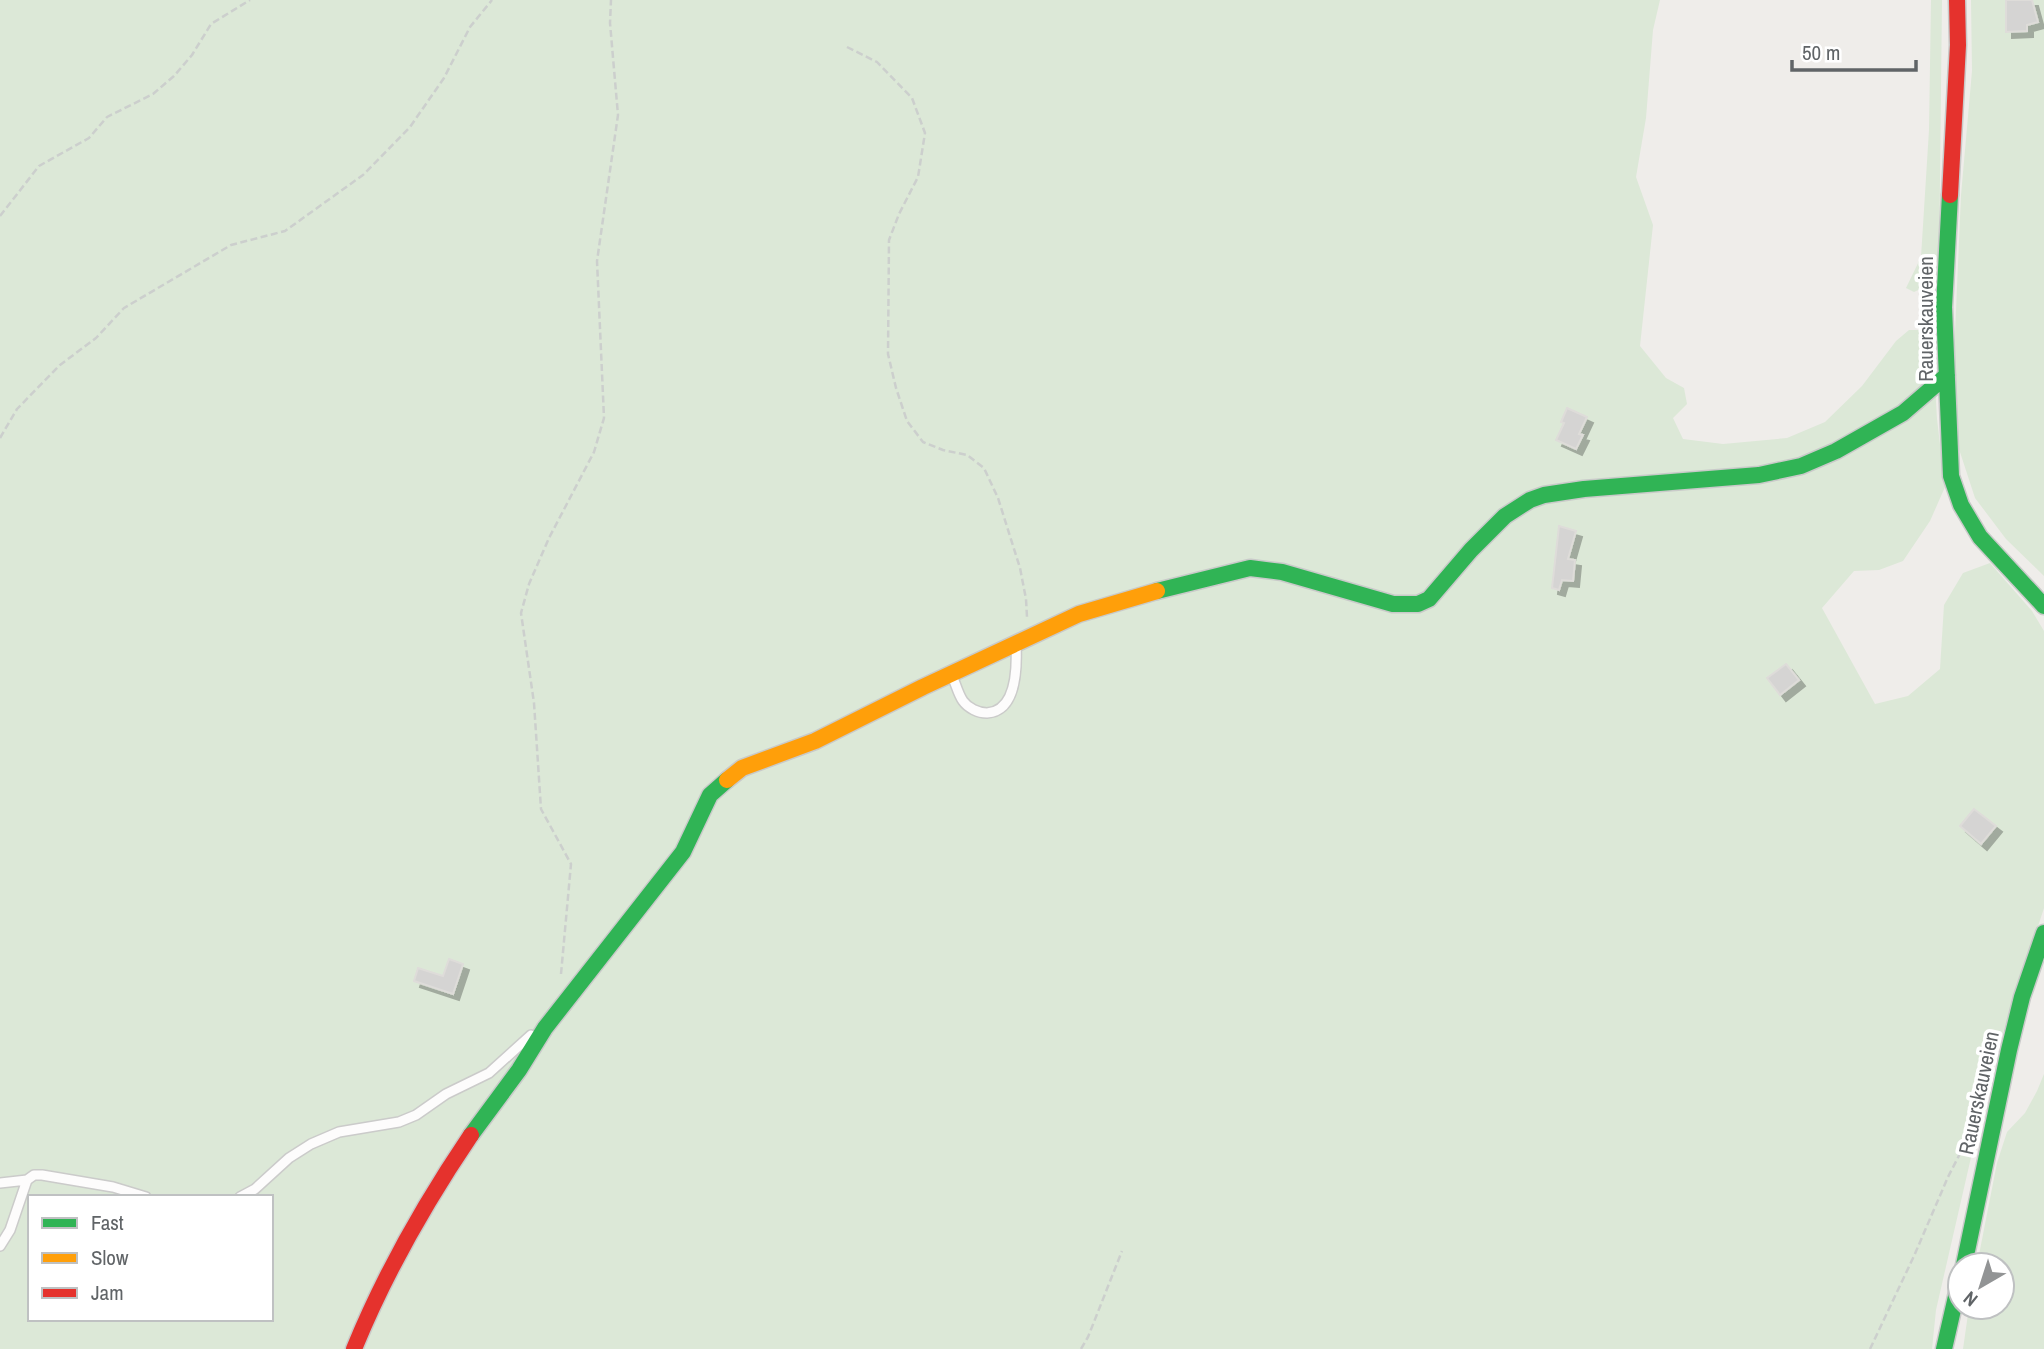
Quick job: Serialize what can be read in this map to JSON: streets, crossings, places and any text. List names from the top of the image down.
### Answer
{
  "streets": {
    "street": ["Rauerskauveien"]
  },
  "legend": ["Fast", "Slow", "Jam"],
  "scale_bar": "50 m",
  "north": "bottom left"
}
